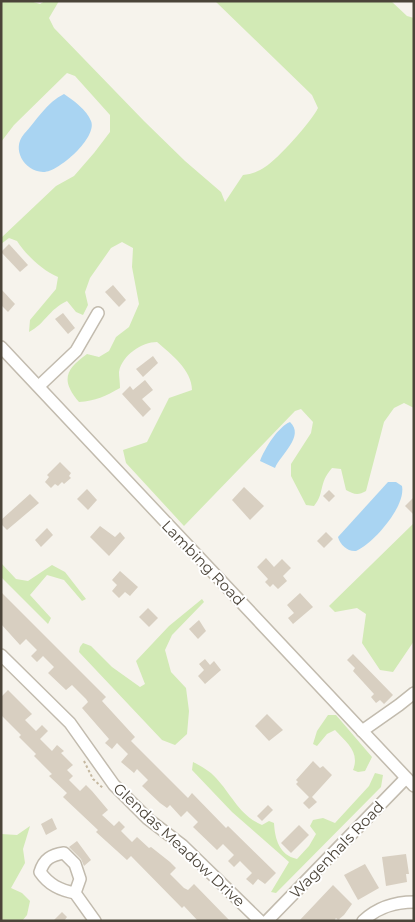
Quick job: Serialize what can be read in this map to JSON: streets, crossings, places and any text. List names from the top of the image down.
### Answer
{
  "streets": {
    "street": ["Lambing Road", "Glendas Meadow Drive", "Wagenhals Road"]
  },
  "crossings": [
    ["Lambing Road", "Wagenhals Road"]
  ]
}
